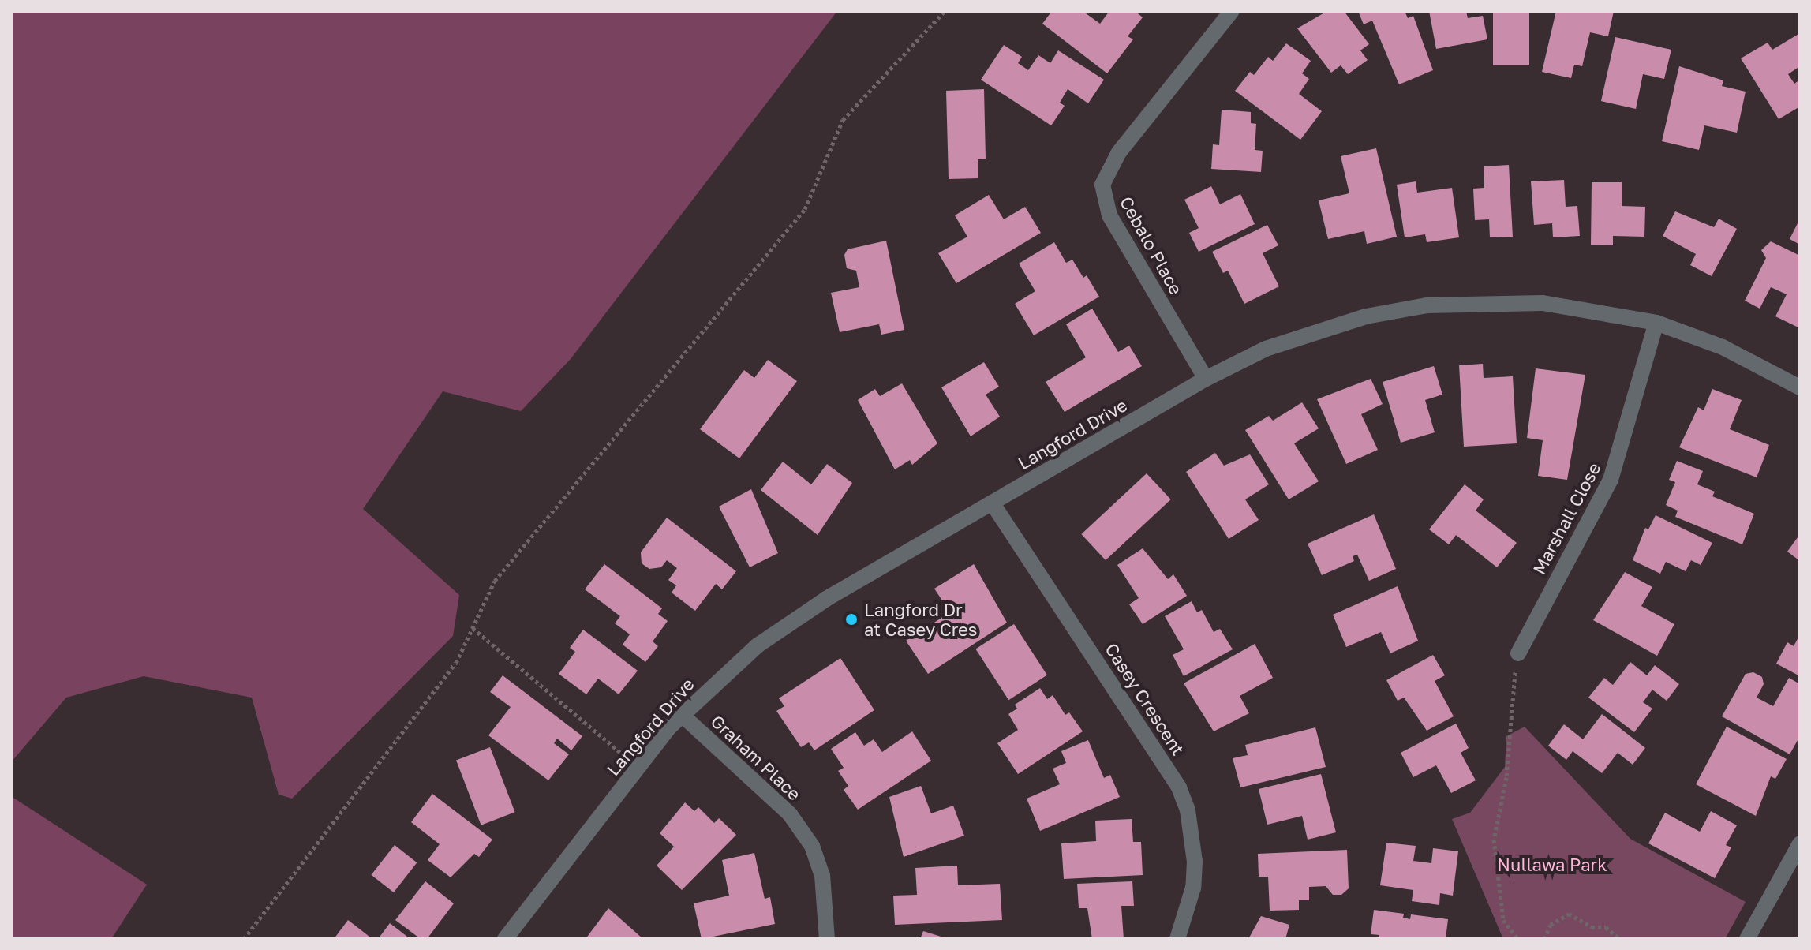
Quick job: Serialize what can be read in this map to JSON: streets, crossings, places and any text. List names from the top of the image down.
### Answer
{
  "streets": {
    "street": [
      "Cebalo Place",
      "Langford Drive",
      "Marshall Close",
      "Casey Crescent",
      "Graham Place"
    ]
  },
  "crossings": [
    ["Cebalo Place", "Langford Drive"],
    ["Langford Drive", "Marshall Close"],
    ["Langford Drive", "Casey Crescent"],
    ["Langford Drive", "Graham Place"]
  ],
  "parks": ["Nullawa Park"],
  "places": ["Langford Dr at Casey Cres"]
}
